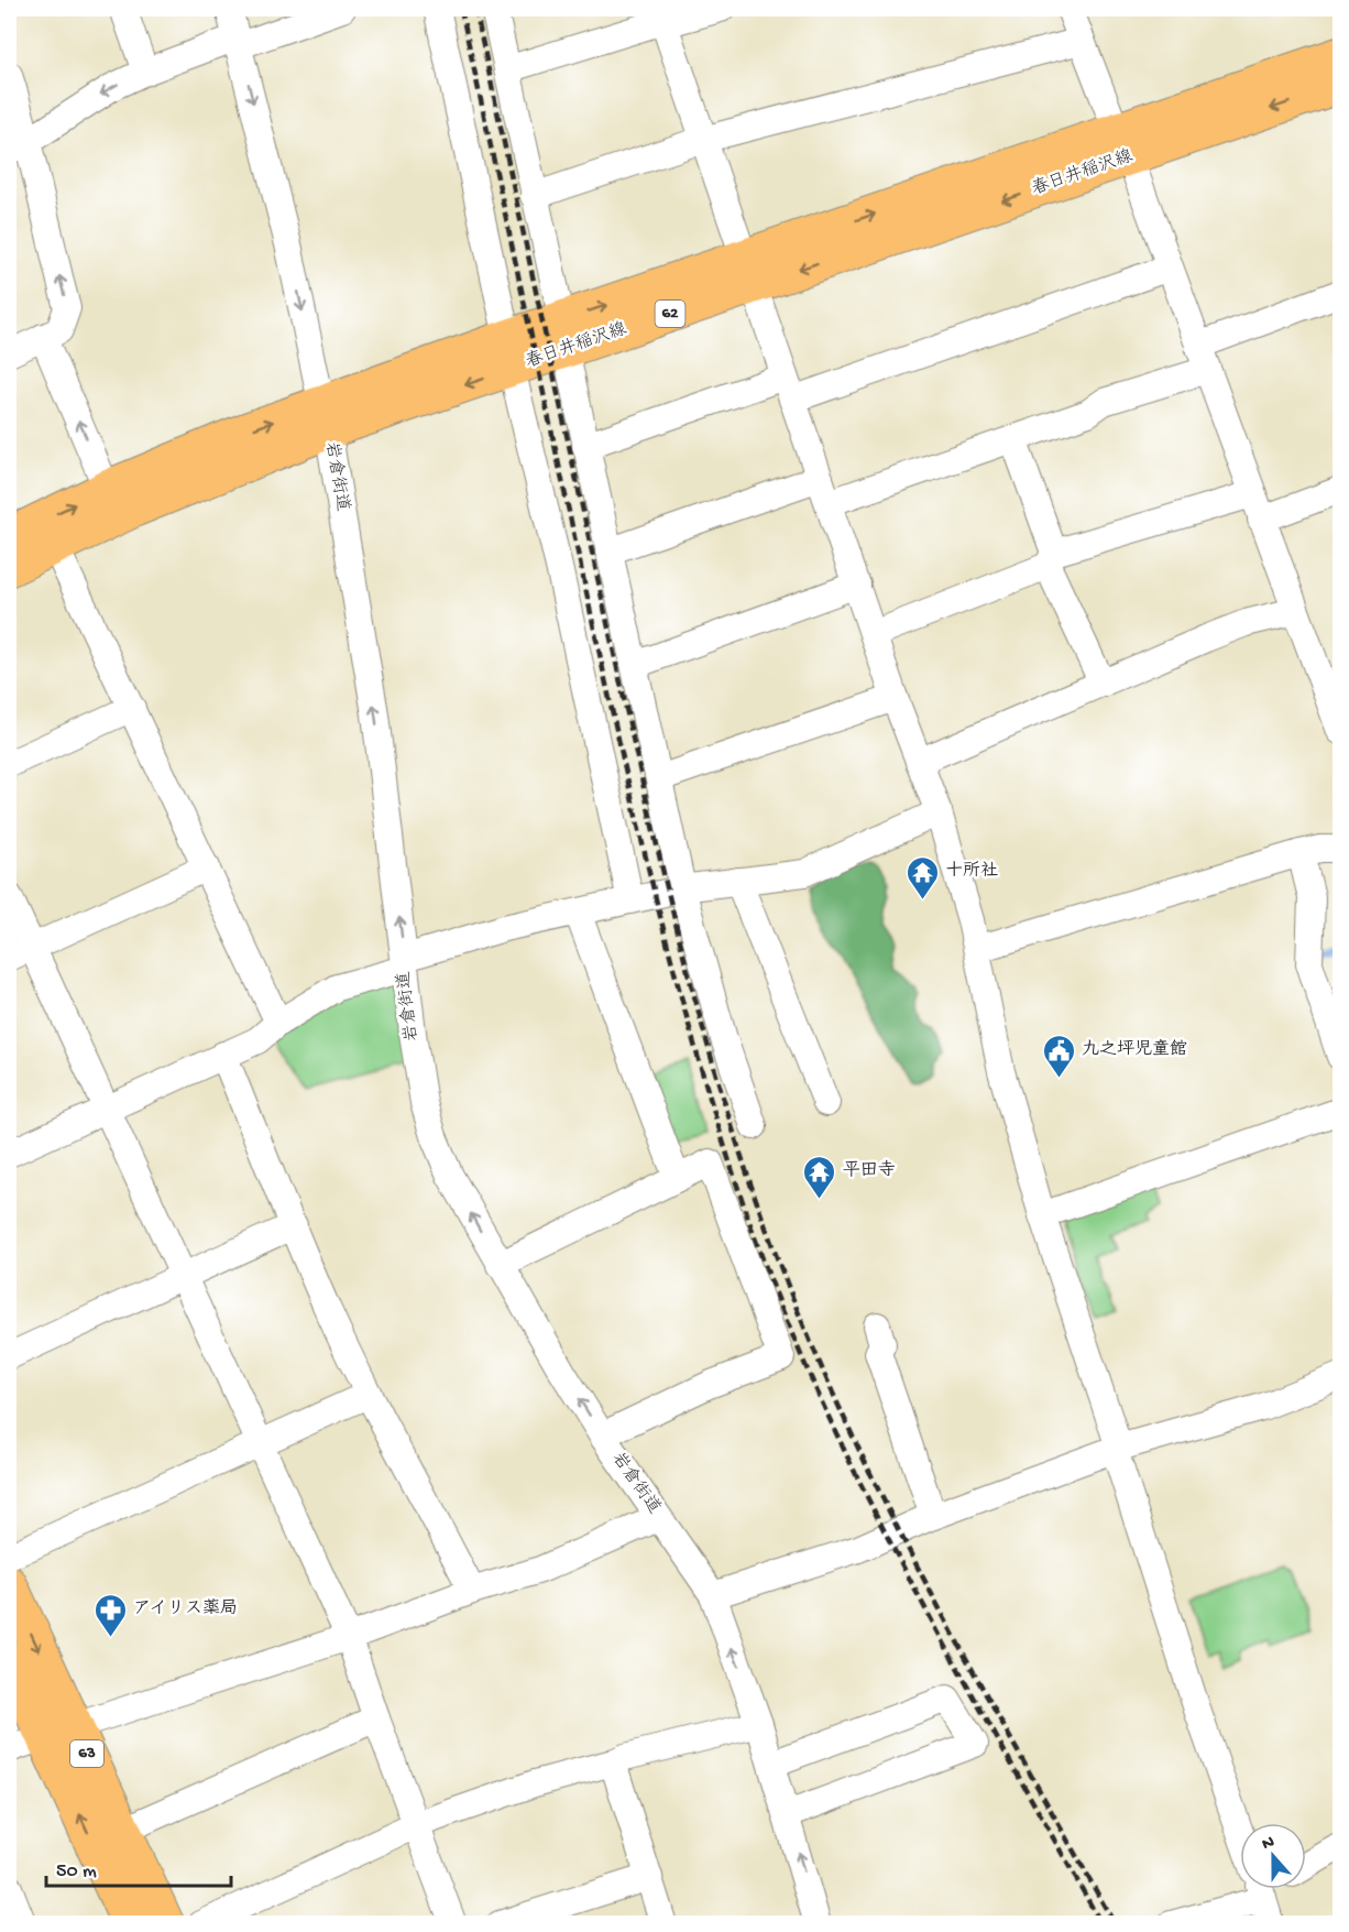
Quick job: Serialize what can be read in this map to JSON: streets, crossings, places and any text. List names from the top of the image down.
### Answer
{
  "streets": {
    "main road": ["春日井稲沢線", "62", "63"],
    "street": ["岩倉街道"]
  },
  "crossings": [
    ["春日井稲沢線", "岩倉街道"]
  ],
  "places": {
    "temple": ["十所社", "平田寺"],
    "public building": ["九之坪児童館"],
    "pharmacy": ["アイリス薬局"]
  },
  "scale_bar": "50 m",
  "north": "top"
}
